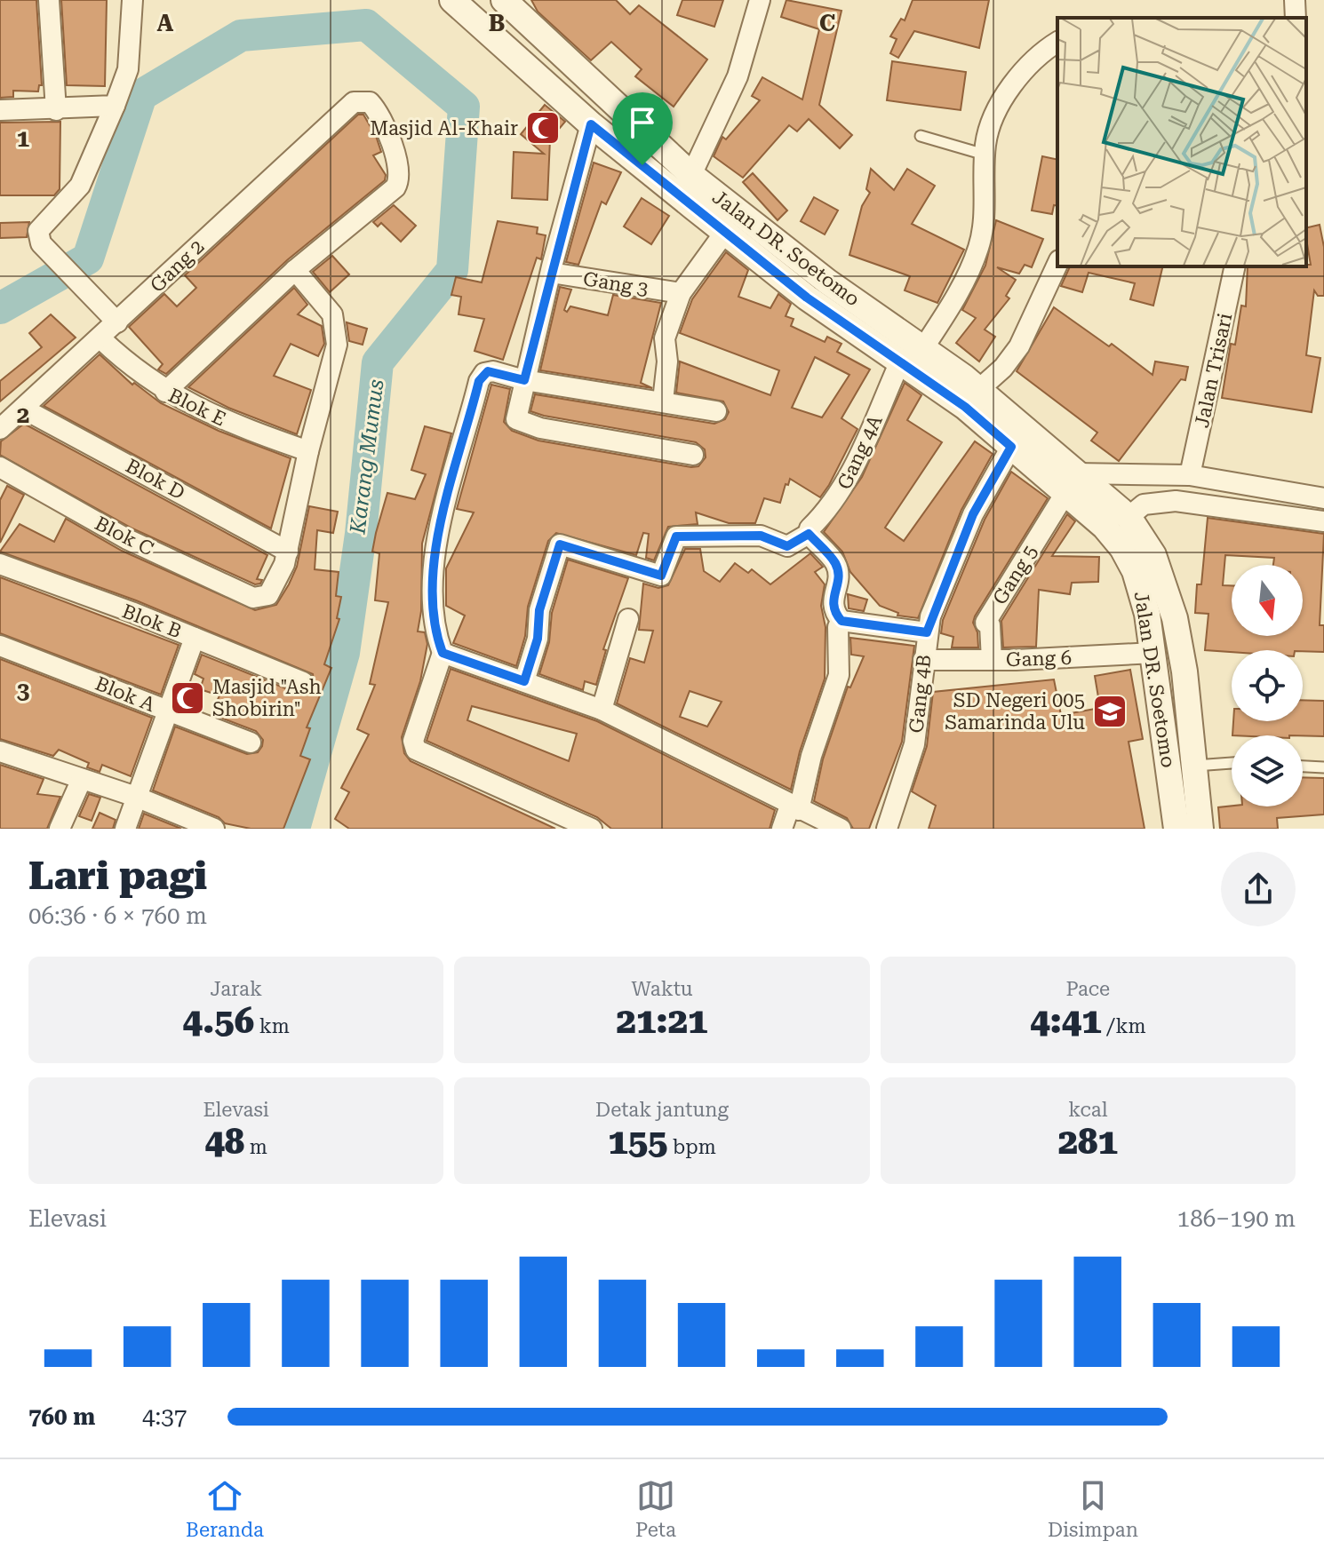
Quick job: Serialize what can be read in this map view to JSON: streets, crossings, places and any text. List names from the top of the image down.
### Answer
{
  "streets": {
    "street": [
      "Jalan DR. Soetomo",
      "Gang 2",
      "Gang 3",
      "Jalan Trisari",
      "Blok E",
      "Gang 4A",
      "Blok D",
      "Blok C",
      "Gang 5",
      "Blok B",
      "Gang 6",
      "Blok A",
      "Gang 4B"
    ]
  },
  "crossings": [
    ["Jalan DR. Soetomo", "Gang 4A"],
    ["Jalan DR. Soetomo", "Gang 5"],
    ["Jalan DR. Soetomo", "Gang 6"],
    ["Jalan DR. Soetomo", "Gang 4B"],
    ["Gang 2", "Blok E"],
    ["Gang 2", "Blok D"],
    ["Blok D", "Blok C"],
    ["Gang 5", "Gang 6"],
    ["Gang 6", "Gang 4B"]
  ],
  "water": ["Karang Mumus"],
  "places": {
    "mosque": ["Masjid Al-Khair", "Masjid \"Ash Shobirin\""],
    "school or university": ["SD Negeri 005 Samarinda Ulu"]
  },
  "north": "bottom",
  "page": {
    "heading": ["Lari pagi", "06:36 · 6 × 760 m"],
    "stats": [
      ["Jarak", "4.56 km"],
      ["Waktu", "21:21"],
      ["Pace", "4:41 /km"],
      ["Elevasi", "48 m"],
      ["Detak jantung", "155 bpm"],
      ["kcal", "281"]
    ],
    "chart": ["Elevasi", "186–190 m"],
    "list": [
      {
        "name": "760 m",
        "note": "4:37"
      }
    ],
    "tabs": ["Beranda", "Peta", "Disimpan"]
  },
  "grid": {
    "columns": ["A", "B", "C"],
    "rows": ["1", "2", "3"]
  }
}
